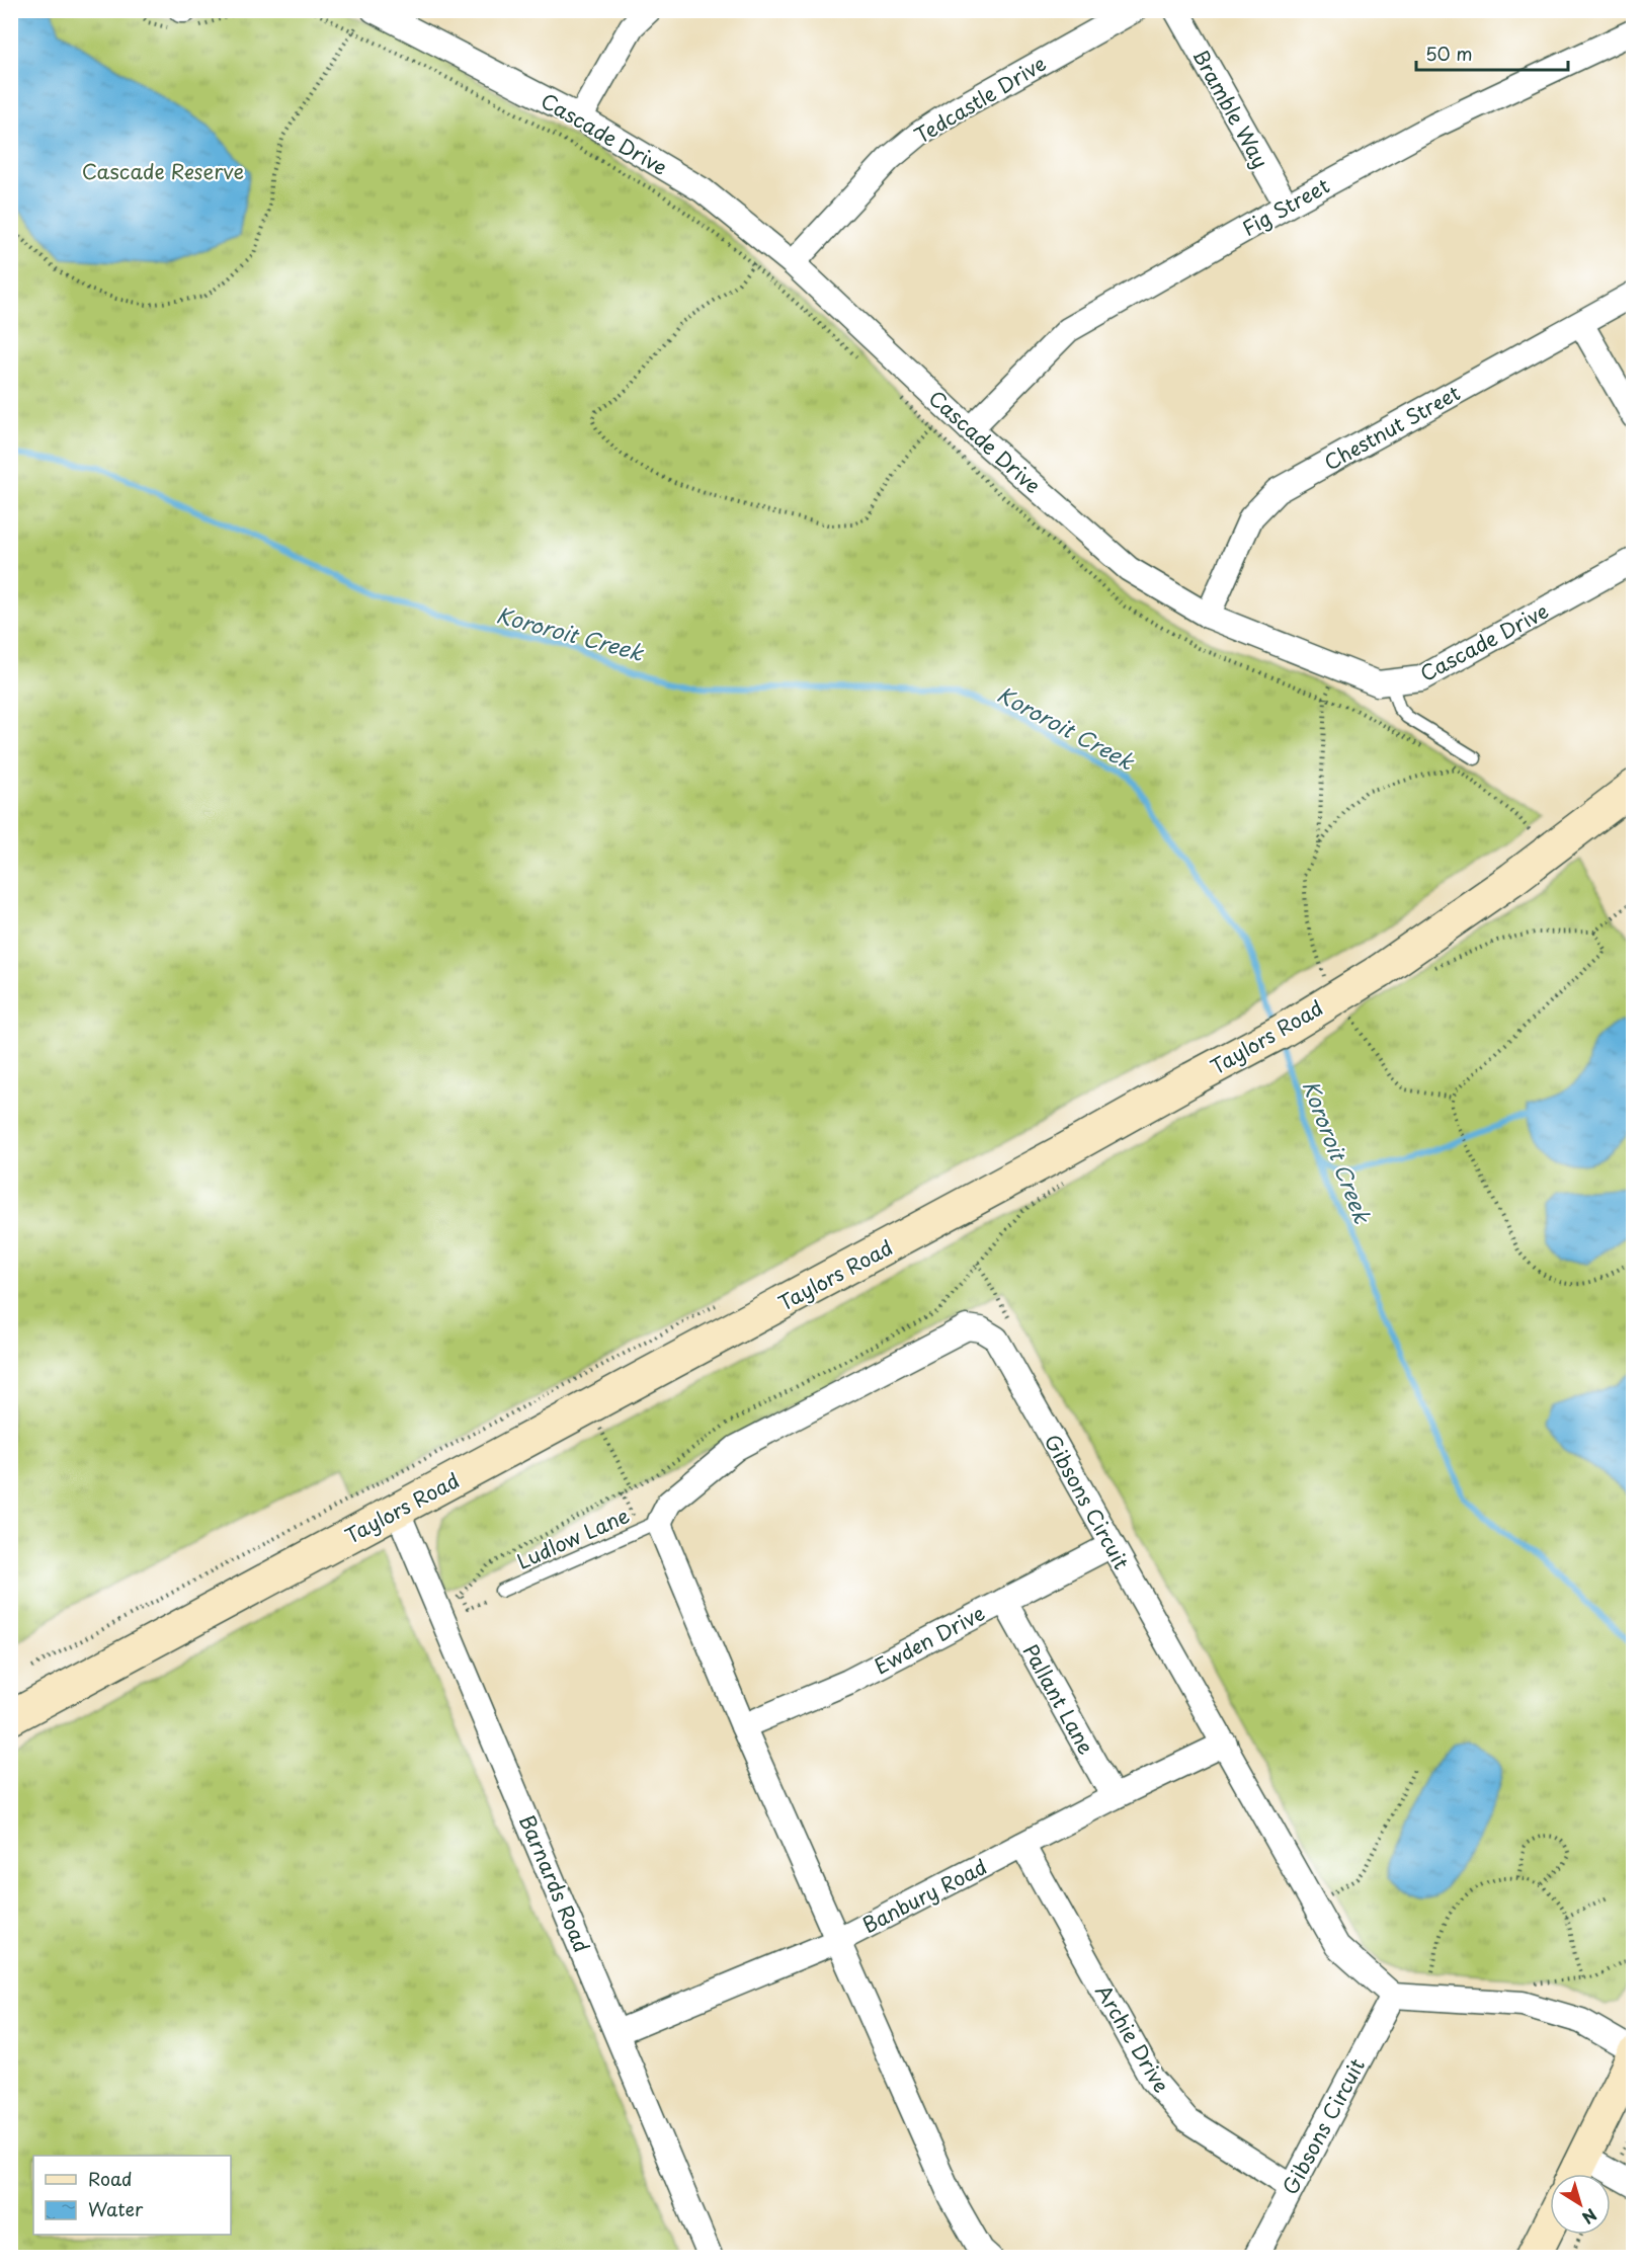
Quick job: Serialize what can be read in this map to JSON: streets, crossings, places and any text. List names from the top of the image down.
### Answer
{
  "streets": {
    "street": [
      "Tedcastle Drive",
      "Bramble Way",
      "Cascade Drive",
      "Fig Street",
      "Chestnut Street",
      "Taylors Road",
      "Gibsons Circuit",
      "Ewden Drive",
      "Pallant Lane",
      "Barnards Road",
      "Banbury Road",
      "Archie Drive"
    ],
    "lane": ["Ludlow Lane"]
  },
  "crossings": [
    ["Tedcastle Drive", "Cascade Drive"],
    ["Bramble Way", "Fig Street"],
    ["Cascade Drive", "Fig Street"],
    ["Cascade Drive", "Chestnut Street"],
    ["Taylors Road", "Barnards Road"],
    ["Gibsons Circuit", "Ewden Drive"],
    ["Gibsons Circuit", "Banbury Road"],
    ["Gibsons Circuit", "Archie Drive"],
    ["Ewden Drive", "Pallant Lane"],
    ["Pallant Lane", "Banbury Road"],
    ["Barnards Road", "Banbury Road"],
    ["Banbury Road", "Archie Drive"]
  ],
  "water": ["Kororoit Creek"],
  "parks": ["Cascade Reserve"],
  "legend": ["Road", "Water"],
  "scale_bar": "50 m",
  "north": "bottom right"
}
